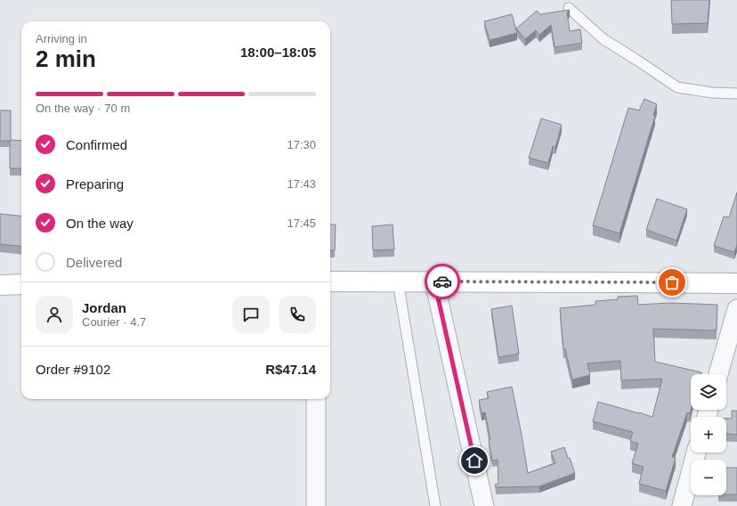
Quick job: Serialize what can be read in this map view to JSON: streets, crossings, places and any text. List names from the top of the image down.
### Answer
{
  "page": {
    "heading": ["2 min", "Arriving in", "18:00–18:05"],
    "panel": [
      "Jordan",
      "Courier · 4.7",
      "Order #9102",
      "R$47.14"
    ],
    "bar": "On the way · 70 m",
    "list": [
      ["Confirmed", "17:30"],
      ["Preparing", "17:43"],
      ["On the way", "17:45"],
      "Delivered"
    ],
    "map_buttons": ["+", "−"]
  }
}
